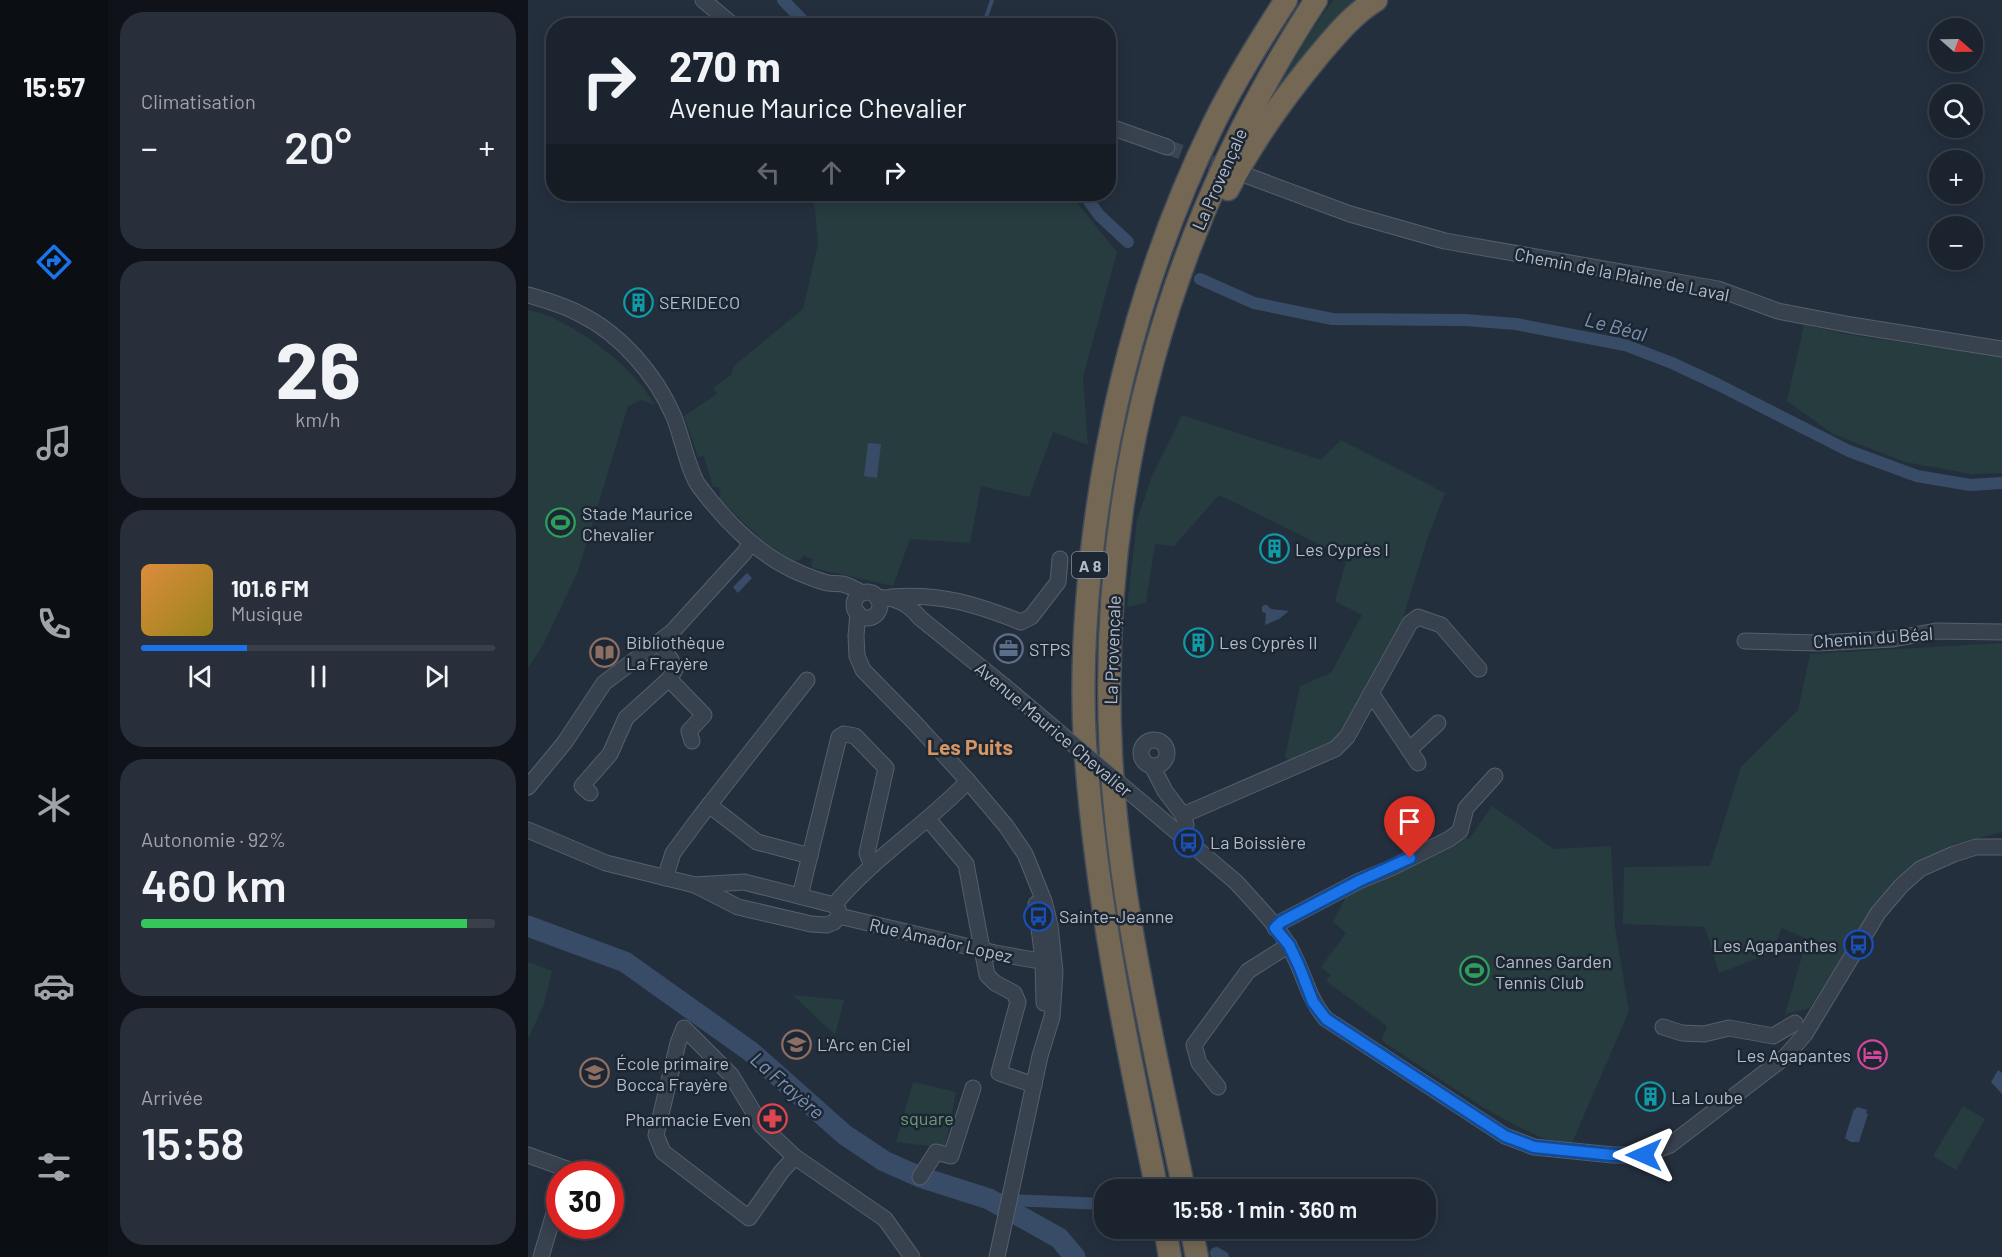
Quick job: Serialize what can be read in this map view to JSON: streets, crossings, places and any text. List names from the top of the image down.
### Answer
{
  "streets": {
    "highway": ["La Provençale", "A 8"],
    "street": [
      "Chemin de la Plaine de Laval",
      "Chemin du Béal",
      "Avenue Maurice Chevalier",
      "Rue Amador Lopez"
    ]
  },
  "districts": ["Les Puits"],
  "water": ["Le Béal", "La Frayère"],
  "parks": ["square"],
  "places": {
    "building": [
      "SERIDECO",
      "Les Cyprès I",
      "Les Cyprès II",
      "La Loube"
    ],
    "sports": ["Stade Maurice Chevalier", "Cannes Garden Tennis Club"],
    "office": ["STPS"],
    "library": ["Bibliothèque La Frayère"],
    "bus stop": ["La Boissière", "Sainte-Jeanne", "Les Agapanthes"],
    "school or university": ["L'Arc en Ciel", "École primaire Bocca Frayère"],
    "hotel": ["Les Agapantes"],
    "pharmacy": ["Pharmacie Even"]
  },
  "north": "right",
  "page": {
    "tabs": "15:57",
    "tile": [
      "Climatisation",
      ["26", "km/h"],
      ["Autonomie · 92%", "460 km"],
      ["Arrivée", "15:58"]
    ],
    "map_buttons": ["+", "−"],
    "turn": ["270 m", "Avenue Maurice Chevalier"],
    "heat": ["−", "20°", "+"],
    "song": ["101.6 FM", "Musique"],
    "limit": "30",
    "trip": "15:58 · 1 min · 360 m"
  }
}
